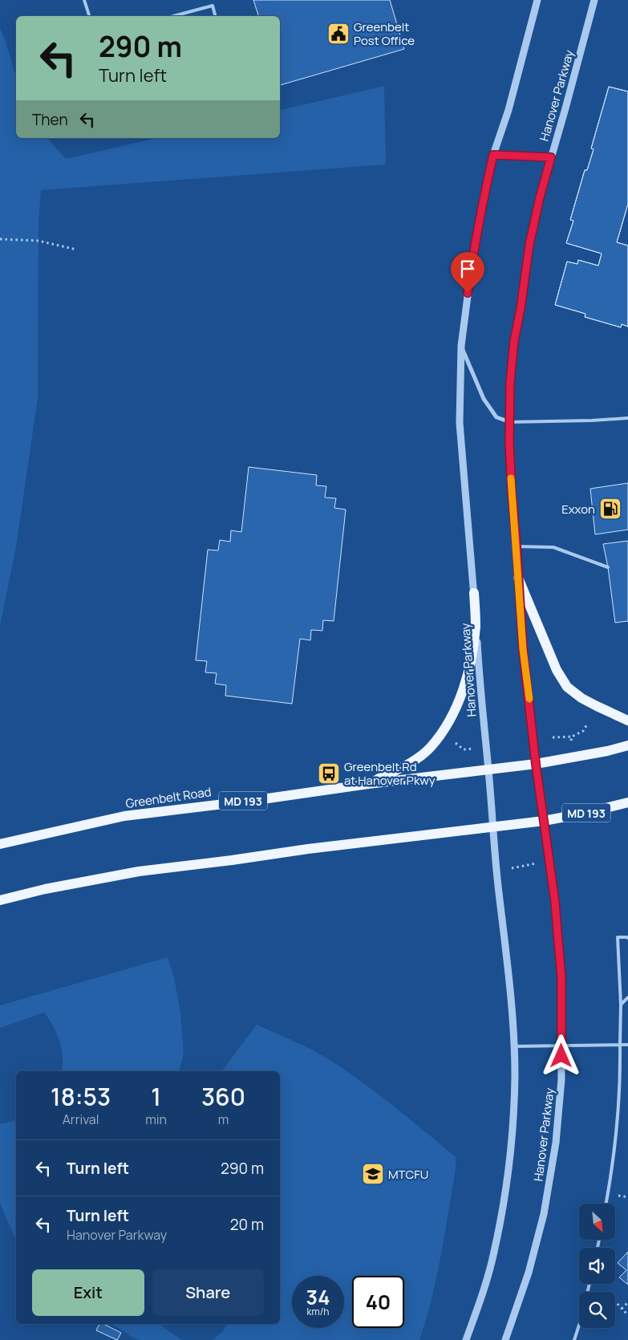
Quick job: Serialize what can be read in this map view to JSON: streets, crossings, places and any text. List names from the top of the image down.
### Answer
{
  "streets": {
    "main road": ["Greenbelt Road", "MD 193"],
    "street": ["Hanover Parkway"]
  },
  "crossings": [
    ["Hanover Parkway", "Greenbelt Road"],
    ["Hanover Parkway", "MD 193"]
  ],
  "places": {
    "public building": ["Greenbelt Post Office"],
    "fuel station": ["Exxon"],
    "bus stop": ["Greenbelt Rd at Hanover Pkwy"],
    "school or university": ["MTCFU"]
  },
  "north": "bottom right",
  "page": {
    "turn": ["290 m", "Turn left"],
    "then": "Then",
    "eta": [
      "18:53",
      "Arrival",
      "1",
      "min",
      "360",
      "m"
    ],
    "list": [
      {
        "name": "Turn left",
        "value": "290 m"
      },
      {
        "name": "Turn left",
        "note": "Hanover Parkway",
        "value": "20 m"
      }
    ],
    "buttons": ["Exit", "Share"],
    "speed": "34 km/h",
    "limit": "40"
  }
}
